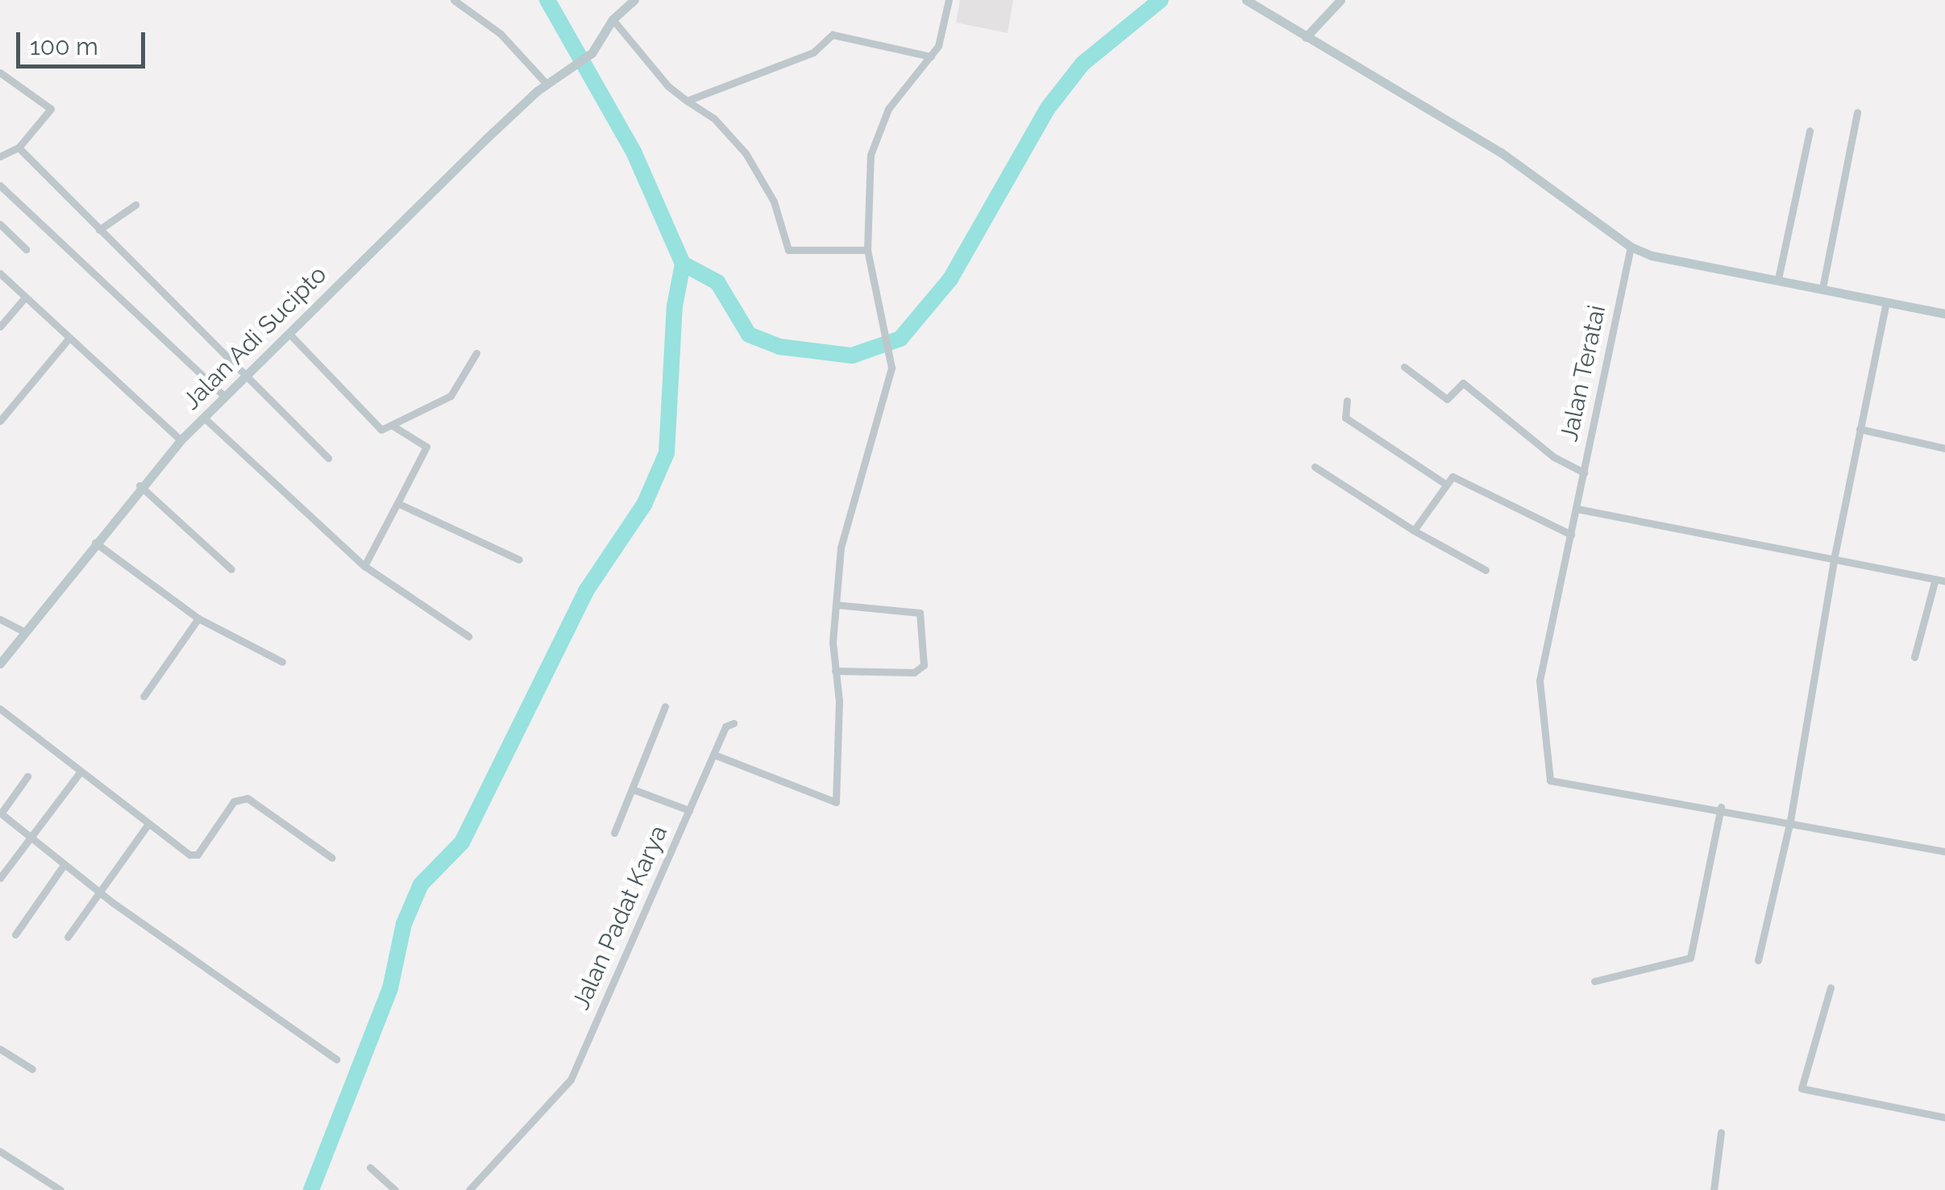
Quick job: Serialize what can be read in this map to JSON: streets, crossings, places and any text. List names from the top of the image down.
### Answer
{
  "streets": {
    "street": ["Jalan Adi Sucipto", "Jalan Teratai", "Jalan Padat Karya"]
  },
  "scale_bar": "100 m"
}
